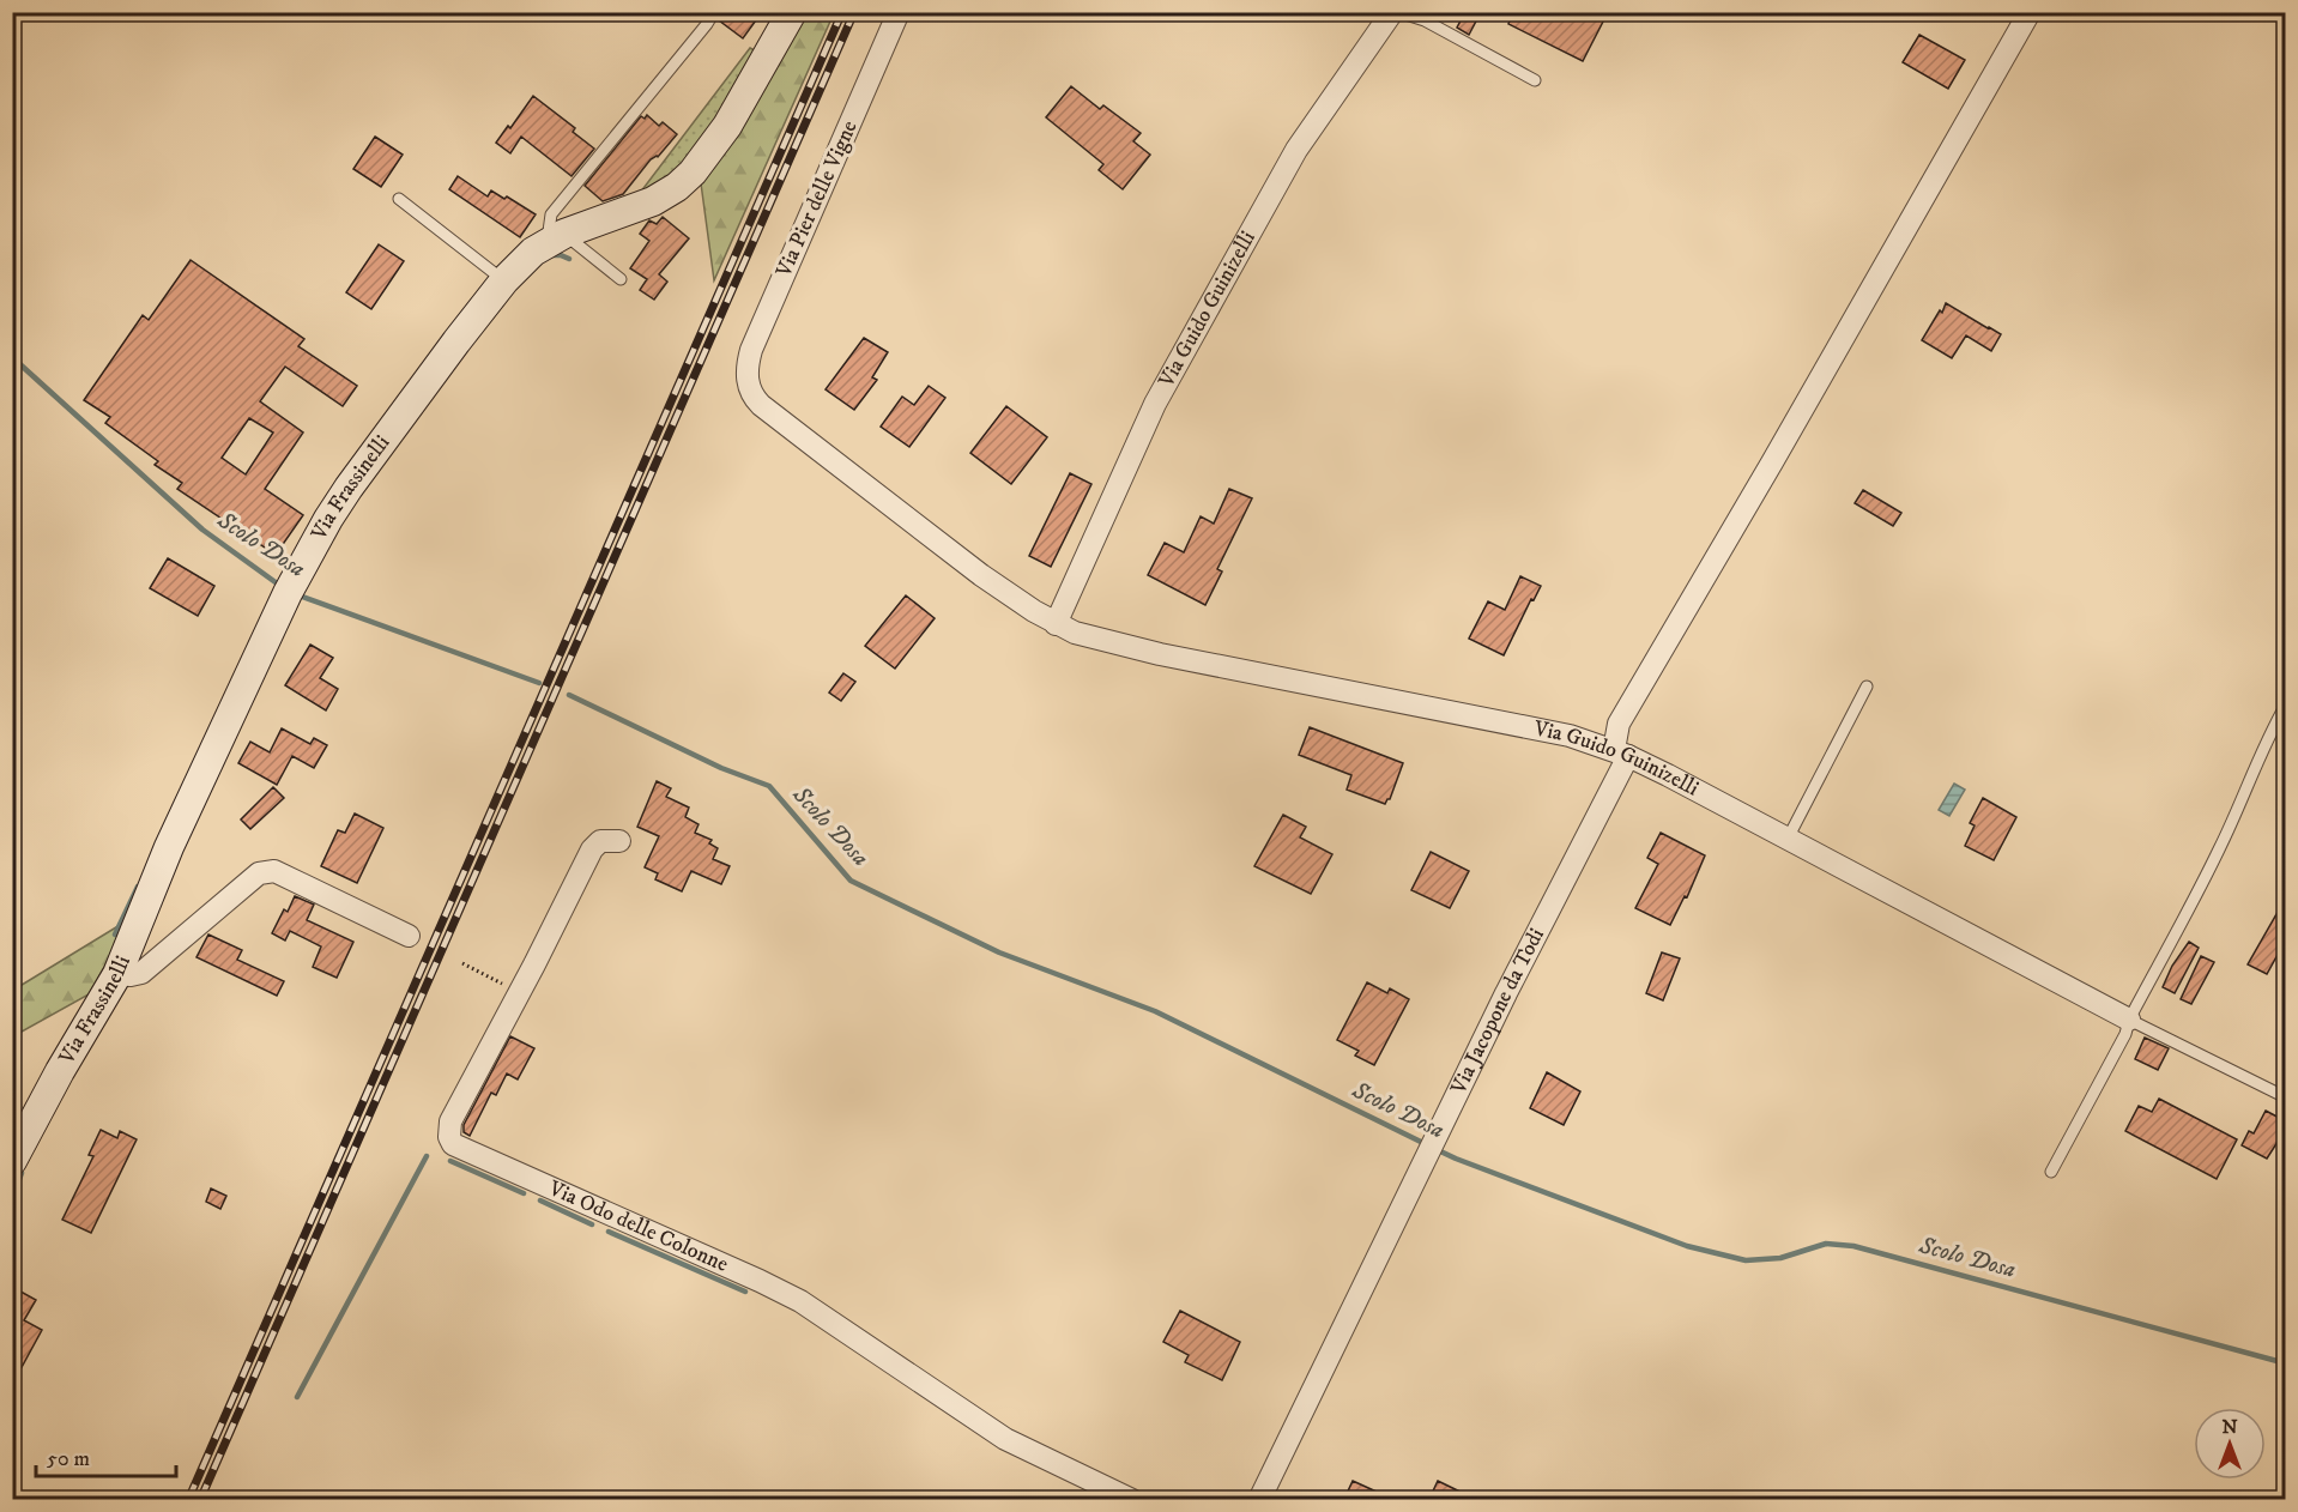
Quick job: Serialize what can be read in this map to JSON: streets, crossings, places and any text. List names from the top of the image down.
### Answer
{
  "streets": {
    "street": [
      "Via Pier delle Vigne",
      "Via Guido Guinizelli",
      "Via Frassinelli",
      "Via Jacopone da Todi",
      "Via Odo delle Colonne"
    ]
  },
  "crossings": [
    ["Via Pier delle Vigne", "Via Guido Guinizelli"],
    ["Via Guido Guinizelli", "Via Jacopone da Todi"]
  ],
  "water": ["Scolo Dosa"],
  "scale_bar": "50 m",
  "north": "top"
}
